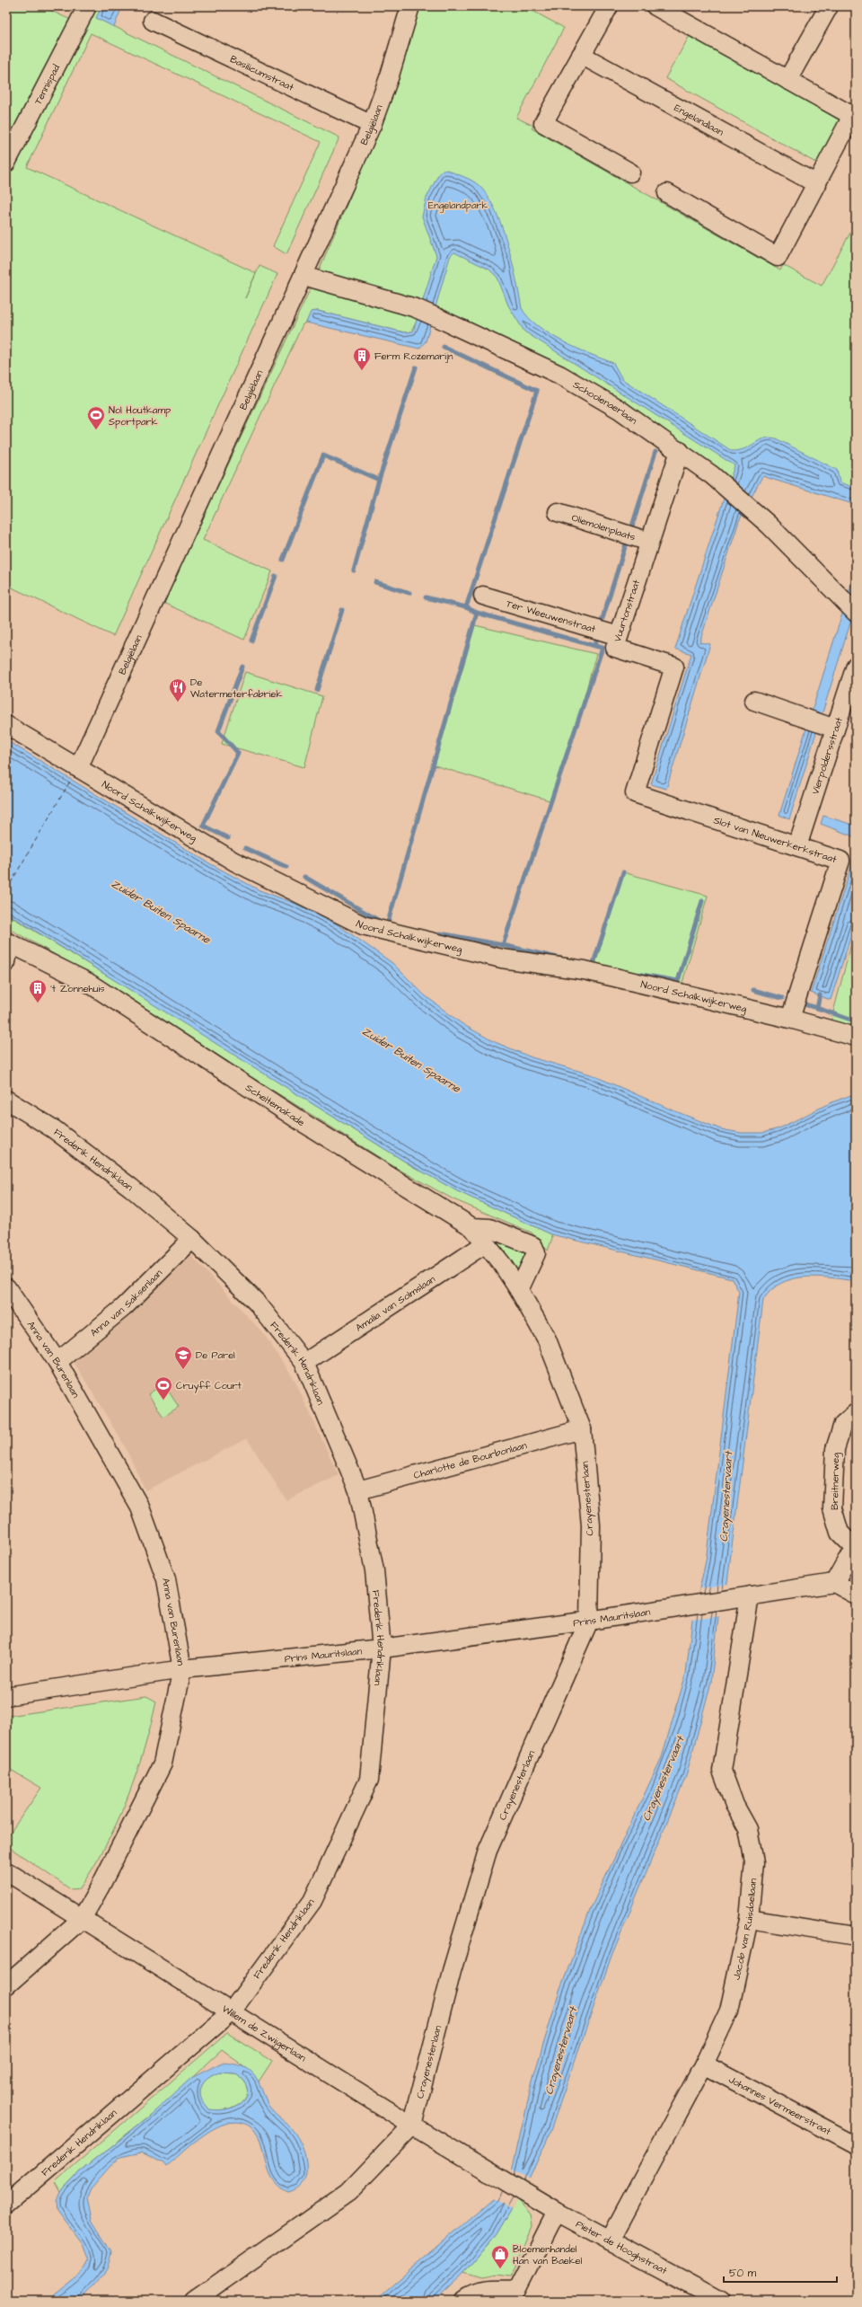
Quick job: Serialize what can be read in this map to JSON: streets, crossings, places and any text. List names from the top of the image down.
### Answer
{
  "streets": {
    "street": [
      "Basilicumstraat",
      "Tennispad",
      "Engelandlaan",
      "Belgiëlaan",
      "Schoolenaerlaan",
      "Oliemolenplaats",
      "Vuurtonstraat",
      "Ter Weeuwenstraat",
      "Vierpoldersstraat",
      "Noord Schalkwijkerweg",
      "Slot van Nieuwerkerkstraat",
      "Scheltemakade",
      "Frederik Hendriklaan",
      "Anna van Saksenlaan",
      "Amalia van Solmslaan",
      "Anna van Burenlaan",
      "Charlotte de Bourbonlaan",
      "Breitnerweg",
      "Crayenesterlaan",
      "Prins Mauritslaan",
      "Jacob van Ruisdaellaan",
      "Willem de Zwijgerlaan",
      "Johannes Vermeerstraat",
      "Pieter de Hooghstraat"
    ]
  },
  "crossings": [
    ["Basilicumstraat", "Belgiëlaan"],
    ["Belgiëlaan", "Schoolenaerlaan"],
    ["Belgiëlaan", "Noord Schalkwijkerweg"],
    ["Schoolenaerlaan", "Vuurtonstraat"],
    ["Oliemolenplaats", "Vuurtonstraat"],
    ["Vuurtonstraat", "Ter Weeuwenstraat"],
    ["Vuurtonstraat", "Slot van Nieuwerkerkstraat"],
    ["Vierpoldersstraat", "Slot van Nieuwerkerkstraat"],
    ["Noord Schalkwijkerweg", "Slot van Nieuwerkerkstraat"],
    ["Scheltemakade", "Amalia van Solmslaan"],
    ["Scheltemakade", "Crayenesterlaan"],
    ["Frederik Hendriklaan", "Anna van Saksenlaan"],
    ["Frederik Hendriklaan", "Amalia van Solmslaan"],
    ["Frederik Hendriklaan", "Charlotte de Bourbonlaan"],
    ["Frederik Hendriklaan", "Prins Mauritslaan"],
    ["Frederik Hendriklaan", "Willem de Zwijgerlaan"],
    ["Anna van Saksenlaan", "Anna van Burenlaan"],
    ["Anna van Burenlaan", "Prins Mauritslaan"],
    ["Anna van Burenlaan", "Willem de Zwijgerlaan"],
    ["Charlotte de Bourbonlaan", "Crayenesterlaan"],
    ["Crayenesterlaan", "Prins Mauritslaan"],
    ["Crayenesterlaan", "Willem de Zwijgerlaan"],
    ["Prins Mauritslaan", "Jacob van Ruisdaellaan"],
    ["Jacob van Ruisdaellaan", "Johannes Vermeerstraat"],
    ["Jacob van Ruisdaellaan", "Pieter de Hooghstraat"],
    ["Willem de Zwijgerlaan", "Pieter de Hooghstraat"]
  ],
  "water": ["Zuider Buiten Spaarne", "Crayenestervaart"],
  "parks": ["Engelandpark"],
  "places": {
    "building": ["Ferm Rozemarijn", "'t Zonnehuis"],
    "sports": ["Nol Houtkamp Sportpark", "Cruyff Court"],
    "restaurant": ["De Watermeterfabriek"],
    "school or university": ["De Parel"],
    "shop": ["Bloemenhandel Han van Baekel"]
  },
  "scale_bar": "50 m"
}
